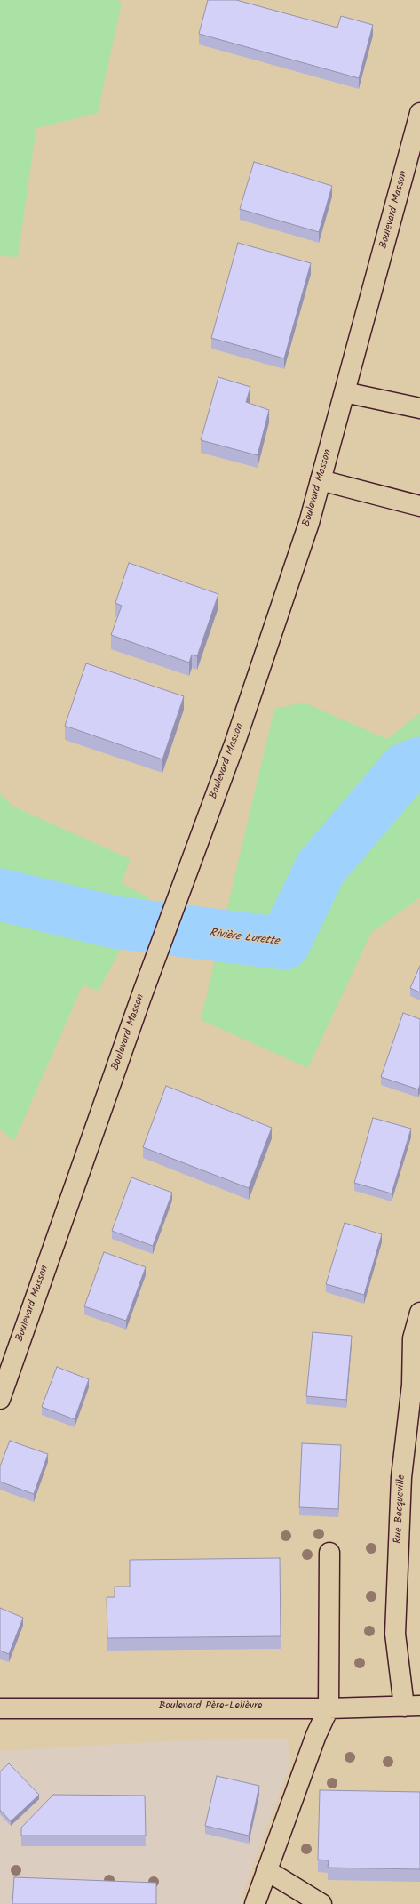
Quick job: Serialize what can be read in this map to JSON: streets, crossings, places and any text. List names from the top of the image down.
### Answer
{
  "streets": {
    "main road": ["Boulevard Masson", "Rue Bacqueville", "Boulevard Père-Lelièvre"]
  },
  "crossings": [
    ["Rue Bacqueville", "Boulevard Père-Lelièvre"]
  ],
  "water": ["Rivière Lorette"]
}
